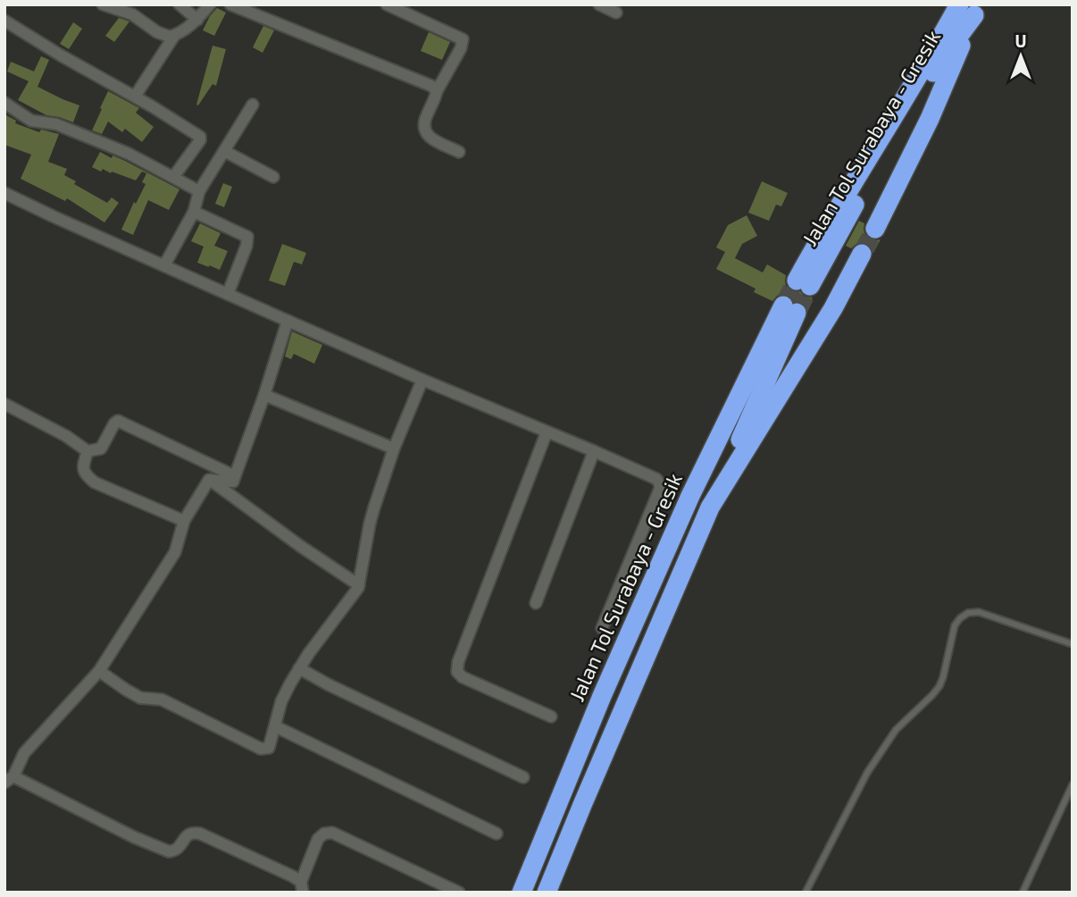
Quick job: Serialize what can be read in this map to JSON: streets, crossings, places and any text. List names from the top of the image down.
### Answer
{
  "streets": {
    "highway": ["Jalan Tol Surabaya - Gresik"]
  },
  "north": "top"
}
